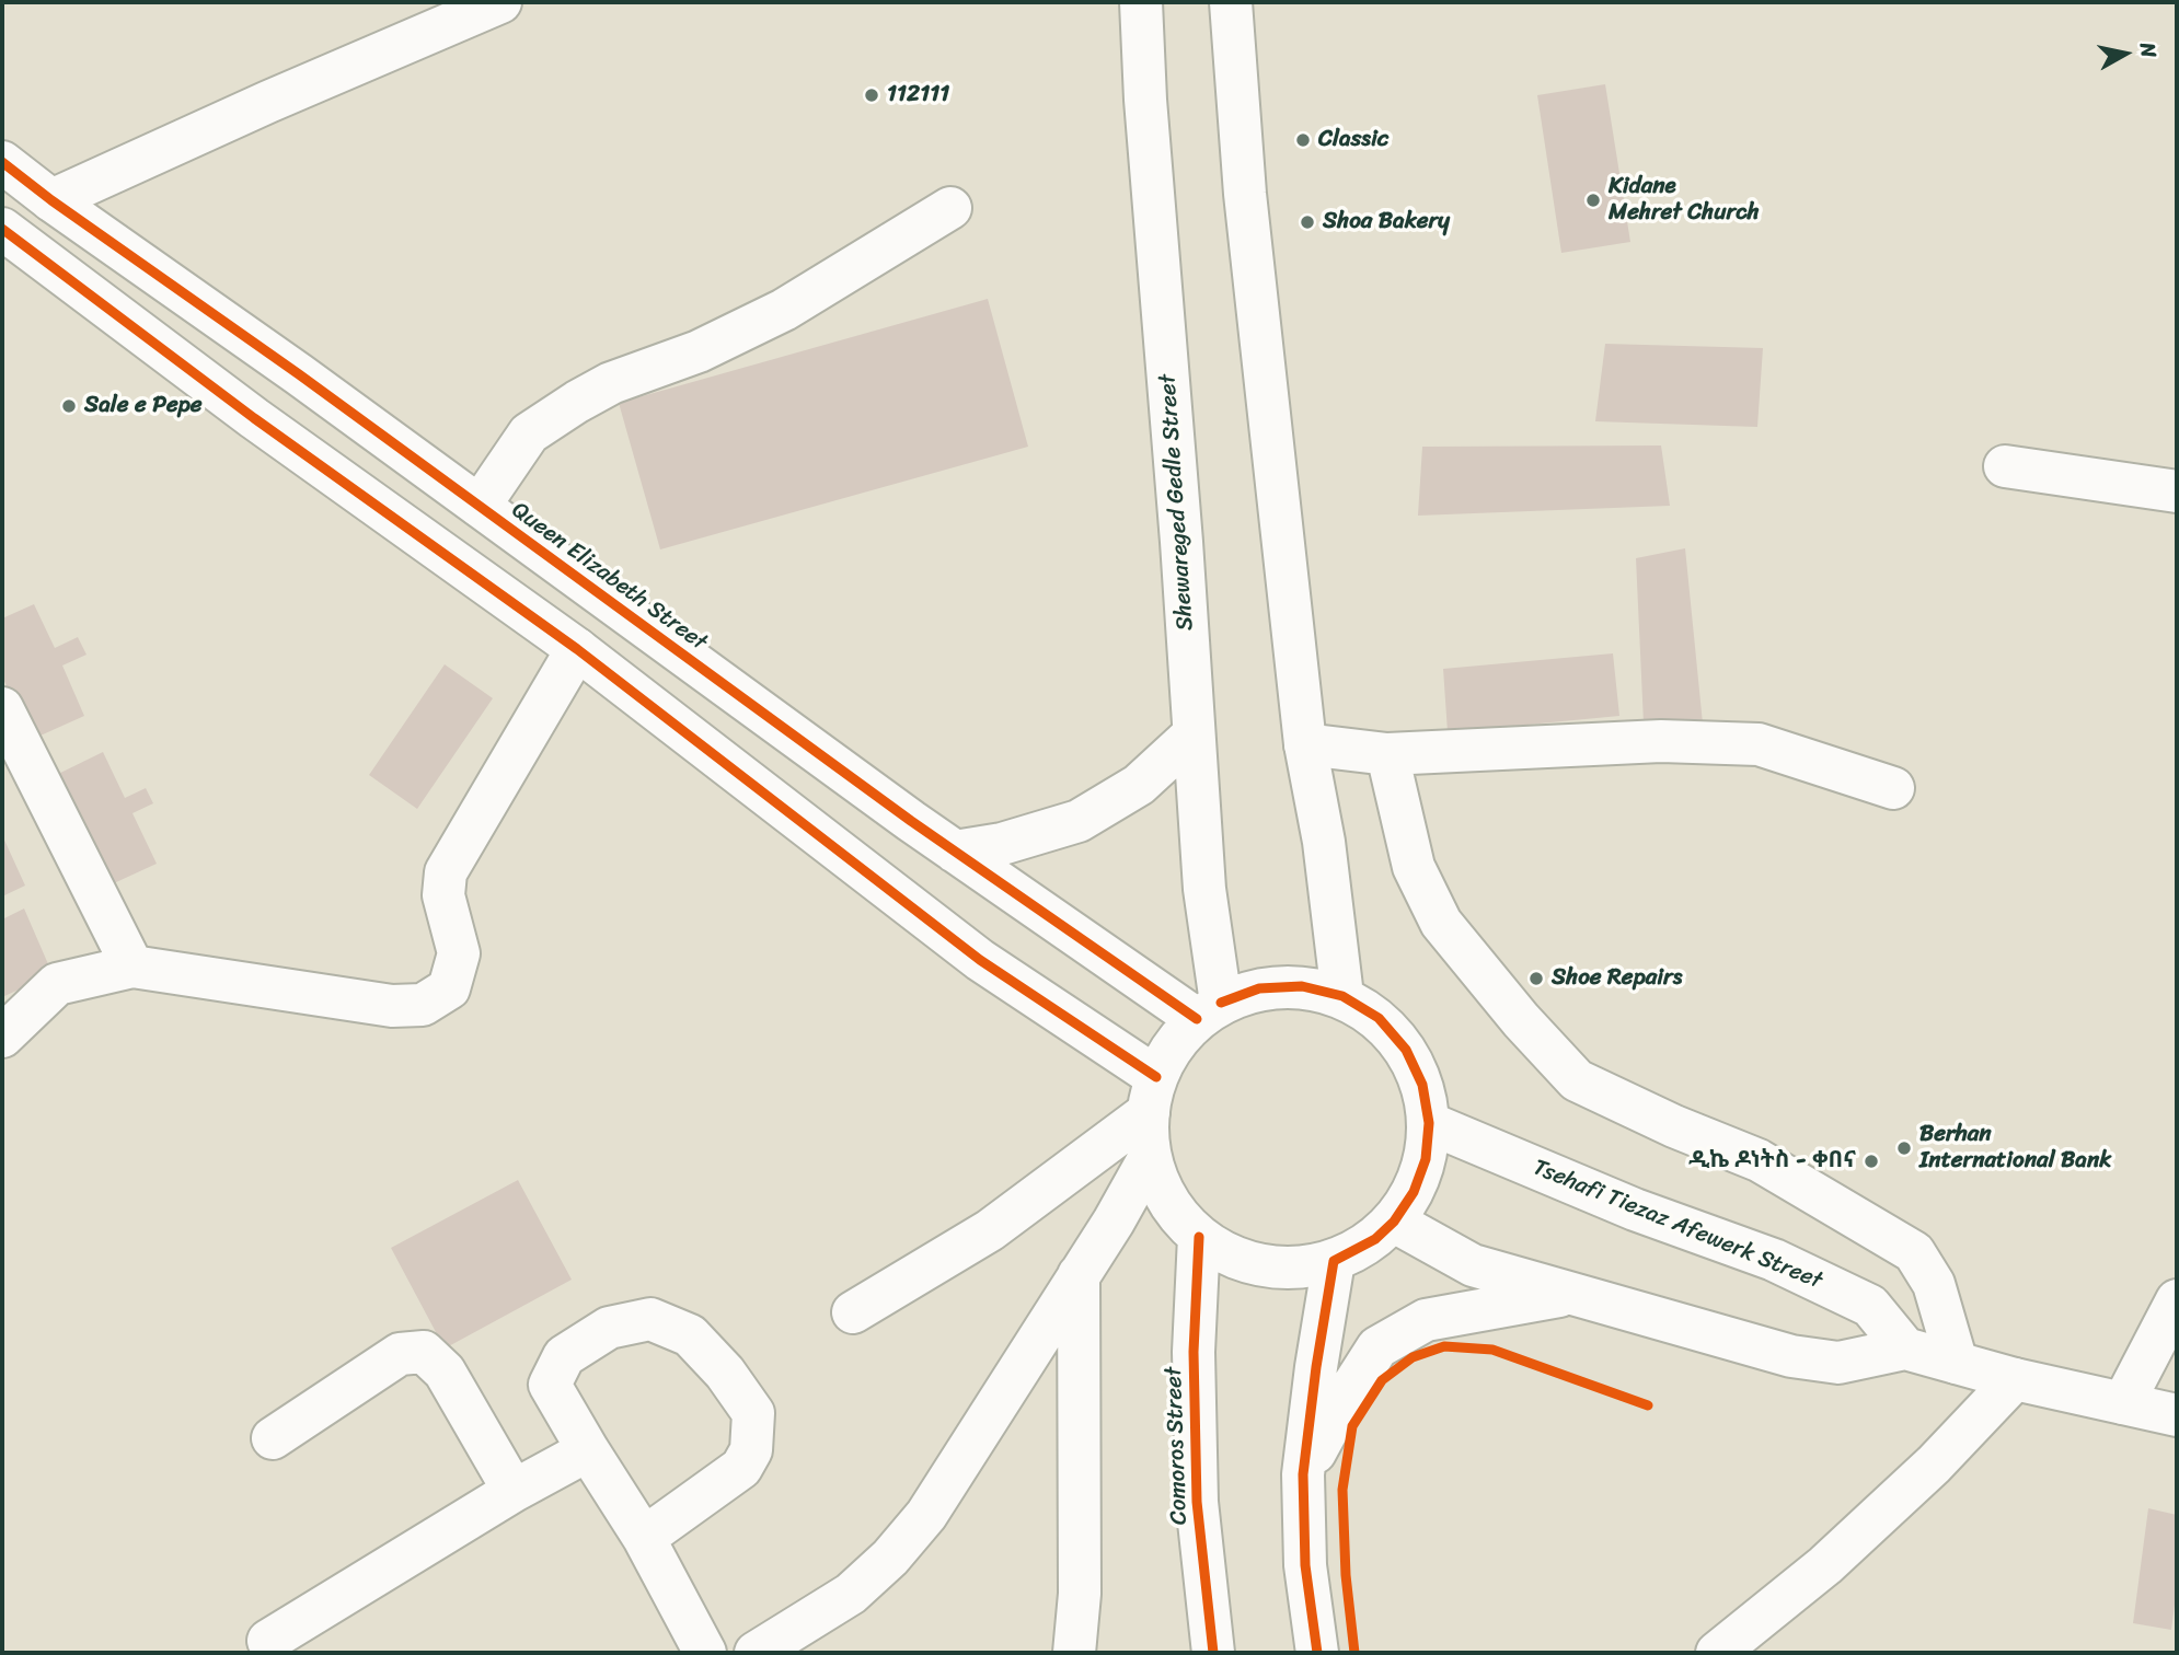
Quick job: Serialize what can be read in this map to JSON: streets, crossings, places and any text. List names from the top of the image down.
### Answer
{
  "streets": {
    "main road": [
      "Shewareged Gedle Street",
      "Queen Elizabeth Street",
      "Tsehafi Tiezaz Afewerk Street",
      "Comoros Street"
    ]
  },
  "crossings": [
    ["Shewareged Gedle Street", "Queen Elizabeth Street"]
  ],
  "places": [
    "112111",
    "Classic",
    "Kidane Mehret Church",
    "Shoa Bakery",
    "Sale e Pepe",
    "Shoe Repairs",
    "Berhan International Bank",
    "ዲኬ ዶነትስ - ቀበና"
  ],
  "north": "right"
}
